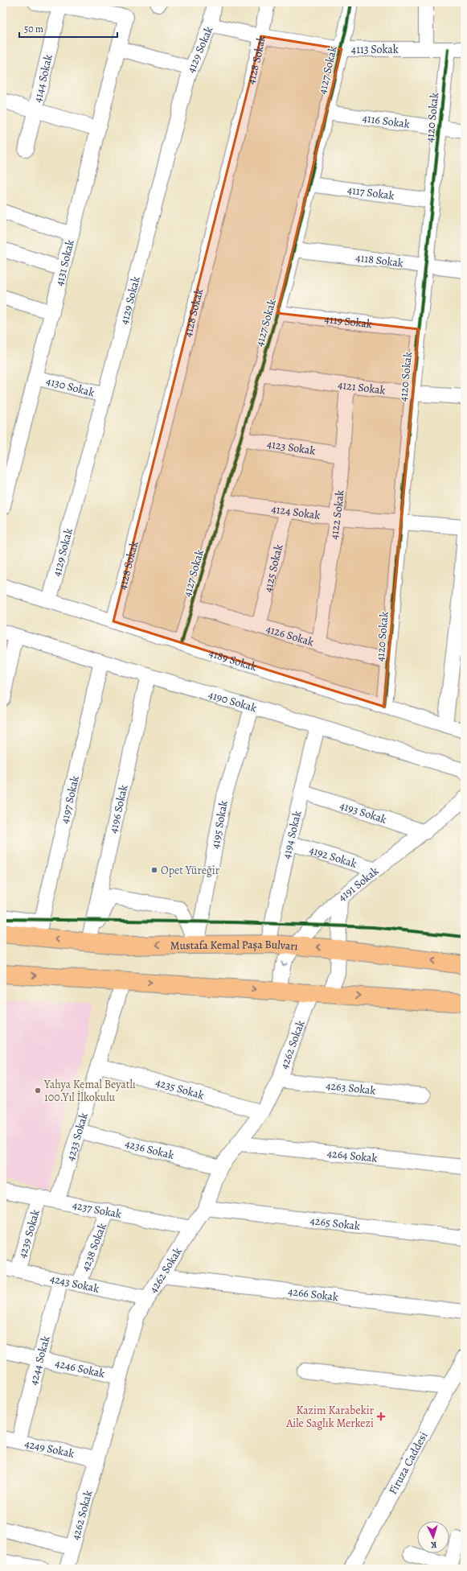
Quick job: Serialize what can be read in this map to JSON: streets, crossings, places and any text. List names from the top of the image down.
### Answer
{
  "streets": {
    "main road": ["Mustafa Kemal Paşa Bulvarı"],
    "street": [
      "4113 Sokak",
      "4129 Sokak",
      "4128 Sokak",
      "4127 Sokak",
      "4144 Sokak",
      "4120 Sokak",
      "4116 Sokak",
      "4117 Sokak",
      "4118 Sokak",
      "4131 Sokak",
      "4119 Sokak",
      "4130 Sokak",
      "4121 Sokak",
      "4123 Sokak",
      "4124 Sokak",
      "4122 Sokak",
      "4125 Sokak",
      "4126 Sokak",
      "4189 Sokak",
      "4190 Sokak",
      "4197 Sokak",
      "4196 Sokak",
      "4193 Sokak",
      "4195 Sokak",
      "4194 Sokak",
      "4192 Sokak",
      "4191 Sokak",
      "4262 Sokak",
      "4235 Sokak",
      "4263 Sokak",
      "4233 Sokak",
      "4236 Sokak",
      "4264 Sokak",
      "4237 Sokak",
      "4265 Sokak",
      "4239 Sokak",
      "4238 Sokak",
      "4243 Sokak",
      "4266 Sokak",
      "4244 Sokak",
      "4246 Sokak",
      "4249 Sokak",
      "Firuza Caddesi"
    ]
  },
  "crossings": [
    ["4113 Sokak", "4129 Sokak"],
    ["4113 Sokak", "4128 Sokak"],
    ["4113 Sokak", "4127 Sokak"],
    ["4113 Sokak", "4120 Sokak"],
    ["4129 Sokak", "4130 Sokak"],
    ["4129 Sokak", "4189 Sokak"],
    ["4128 Sokak", "4189 Sokak"],
    ["4127 Sokak", "4116 Sokak"],
    ["4127 Sokak", "4117 Sokak"],
    ["4127 Sokak", "4118 Sokak"],
    ["4127 Sokak", "4119 Sokak"],
    ["4127 Sokak", "4121 Sokak"],
    ["4127 Sokak", "4123 Sokak"],
    ["4127 Sokak", "4124 Sokak"],
    ["4127 Sokak", "4126 Sokak"],
    ["4127 Sokak", "4189 Sokak"],
    ["4120 Sokak", "4116 Sokak"],
    ["4120 Sokak", "4117 Sokak"],
    ["4120 Sokak", "4118 Sokak"],
    ["4120 Sokak", "4119 Sokak"],
    ["4120 Sokak", "4121 Sokak"],
    ["4120 Sokak", "4124 Sokak"],
    ["4120 Sokak", "4126 Sokak"],
    ["4120 Sokak", "4189 Sokak"],
    ["4131 Sokak", "4130 Sokak"],
    ["4121 Sokak", "4122 Sokak"],
    ["4123 Sokak", "4122 Sokak"],
    ["4124 Sokak", "4122 Sokak"],
    ["4124 Sokak", "4125 Sokak"],
    ["4122 Sokak", "4126 Sokak"],
    ["4125 Sokak", "4126 Sokak"],
    ["4190 Sokak", "4197 Sokak"],
    ["4190 Sokak", "4196 Sokak"],
    ["4190 Sokak", "4195 Sokak"],
    ["4190 Sokak", "4194 Sokak"],
    ["4197 Sokak", "Mustafa Kemal Paşa Bulvarı"],
    ["4196 Sokak", "Mustafa Kemal Paşa Bulvarı"],
    ["4193 Sokak", "4194 Sokak"],
    ["4193 Sokak", "4191 Sokak"],
    ["4195 Sokak", "Mustafa Kemal Paşa Bulvarı"],
    ["4194 Sokak", "4192 Sokak"],
    ["4194 Sokak", "Mustafa Kemal Paşa Bulvarı"],
    ["4192 Sokak", "4191 Sokak"],
    ["4191 Sokak", "Mustafa Kemal Paşa Bulvarı"],
    ["4262 Sokak", "4235 Sokak"],
    ["4262 Sokak", "4263 Sokak"],
    ["4262 Sokak", "4236 Sokak"],
    ["4262 Sokak", "4264 Sokak"],
    ["4262 Sokak", "4237 Sokak"],
    ["4262 Sokak", "4265 Sokak"],
    ["4262 Sokak", "4243 Sokak"],
    ["4262 Sokak", "4266 Sokak"],
    ["4262 Sokak", "4246 Sokak"],
    ["4262 Sokak", "4249 Sokak"],
    ["4235 Sokak", "4233 Sokak"],
    ["4233 Sokak", "4236 Sokak"],
    ["4233 Sokak", "4237 Sokak"],
    ["4237 Sokak", "4239 Sokak"],
    ["4237 Sokak", "4238 Sokak"],
    ["4239 Sokak", "4243 Sokak"],
    ["4238 Sokak", "4243 Sokak"],
    ["4243 Sokak", "4244 Sokak"],
    ["4244 Sokak", "4246 Sokak"],
    ["4244 Sokak", "4249 Sokak"]
  ],
  "places": {
    "other": ["Opet Yüreğir", "Yahya Kemal Beyatlı 100.Yıl İlkokulu"],
    "health": ["Kazim Karabekir Aile Saglık Merkezi"]
  },
  "scale_bar": "50 m",
  "north": "bottom"
}
